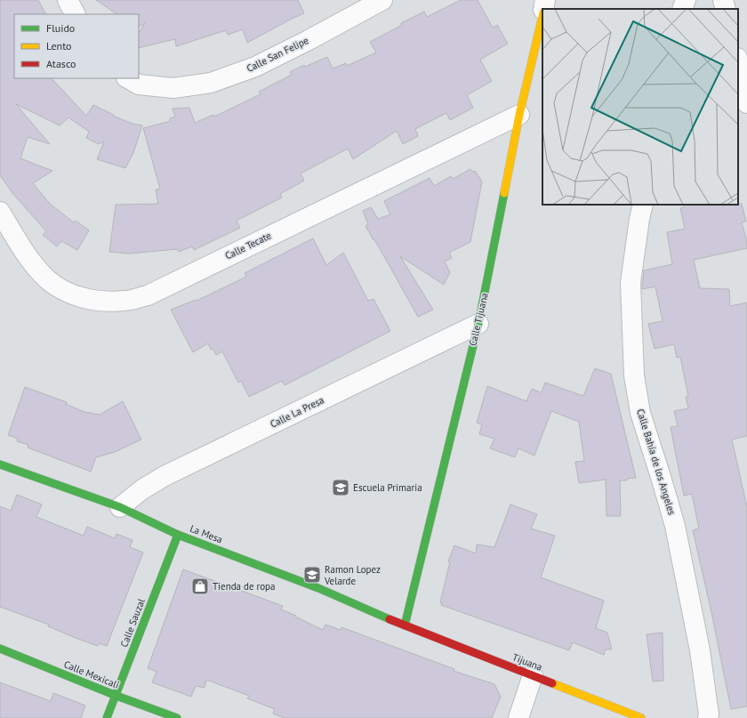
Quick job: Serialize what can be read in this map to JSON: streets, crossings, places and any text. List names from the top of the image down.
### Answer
{
  "streets": {
    "main road": [
      "Calle Tijuana",
      "La Mesa",
      "Calle Sauzal",
      "Tijuana",
      "Calle Mexicali"
    ],
    "street": [
      "Calle San Felipe",
      "Calle Tecate",
      "Calle La Presa",
      "Calle Bahía de los Angeles"
    ]
  },
  "crossings": [
    ["Calle Tecate", "Calle Tijuana"],
    ["Calle Tijuana", "Calle La Presa"],
    ["Calle Tijuana", "La Mesa"],
    ["Calle Tijuana", "Tijuana"],
    ["Calle La Presa", "La Mesa"],
    ["La Mesa", "Calle Sauzal"],
    ["La Mesa", "Tijuana"],
    ["Calle Sauzal", "Calle Mexicali"]
  ],
  "places": {
    "school or university": ["Escuela Primaria", "Ramon Lopez Velarde"],
    "shop": ["Tienda de ropa"]
  },
  "legend": ["Fluido", "Lento", "Atasco"]
}
